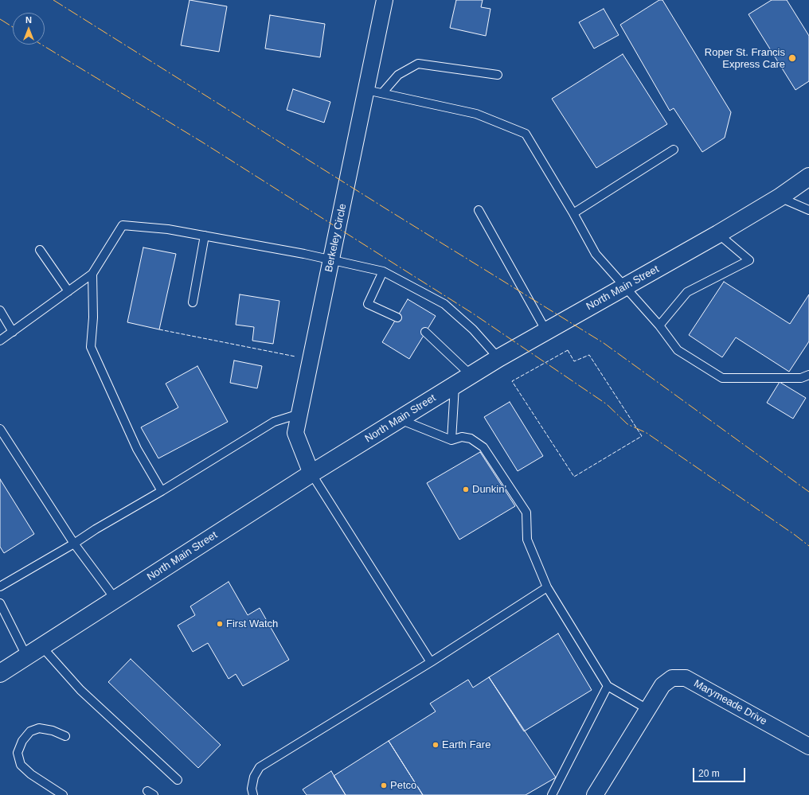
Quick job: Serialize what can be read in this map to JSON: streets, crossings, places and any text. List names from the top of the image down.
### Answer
{
  "streets": {
    "main road": ["North Main Street"],
    "street": ["Berkeley Circle", "Marymeade Drive"]
  },
  "crossings": [
    ["Berkeley Circle", "North Main Street"]
  ],
  "places": [
    "Roper St. Francis Express Care",
    "Dunkin'",
    "First Watch",
    "Earth Fare",
    "Petco"
  ],
  "scale_bar": "20 m",
  "north": "top"
}
